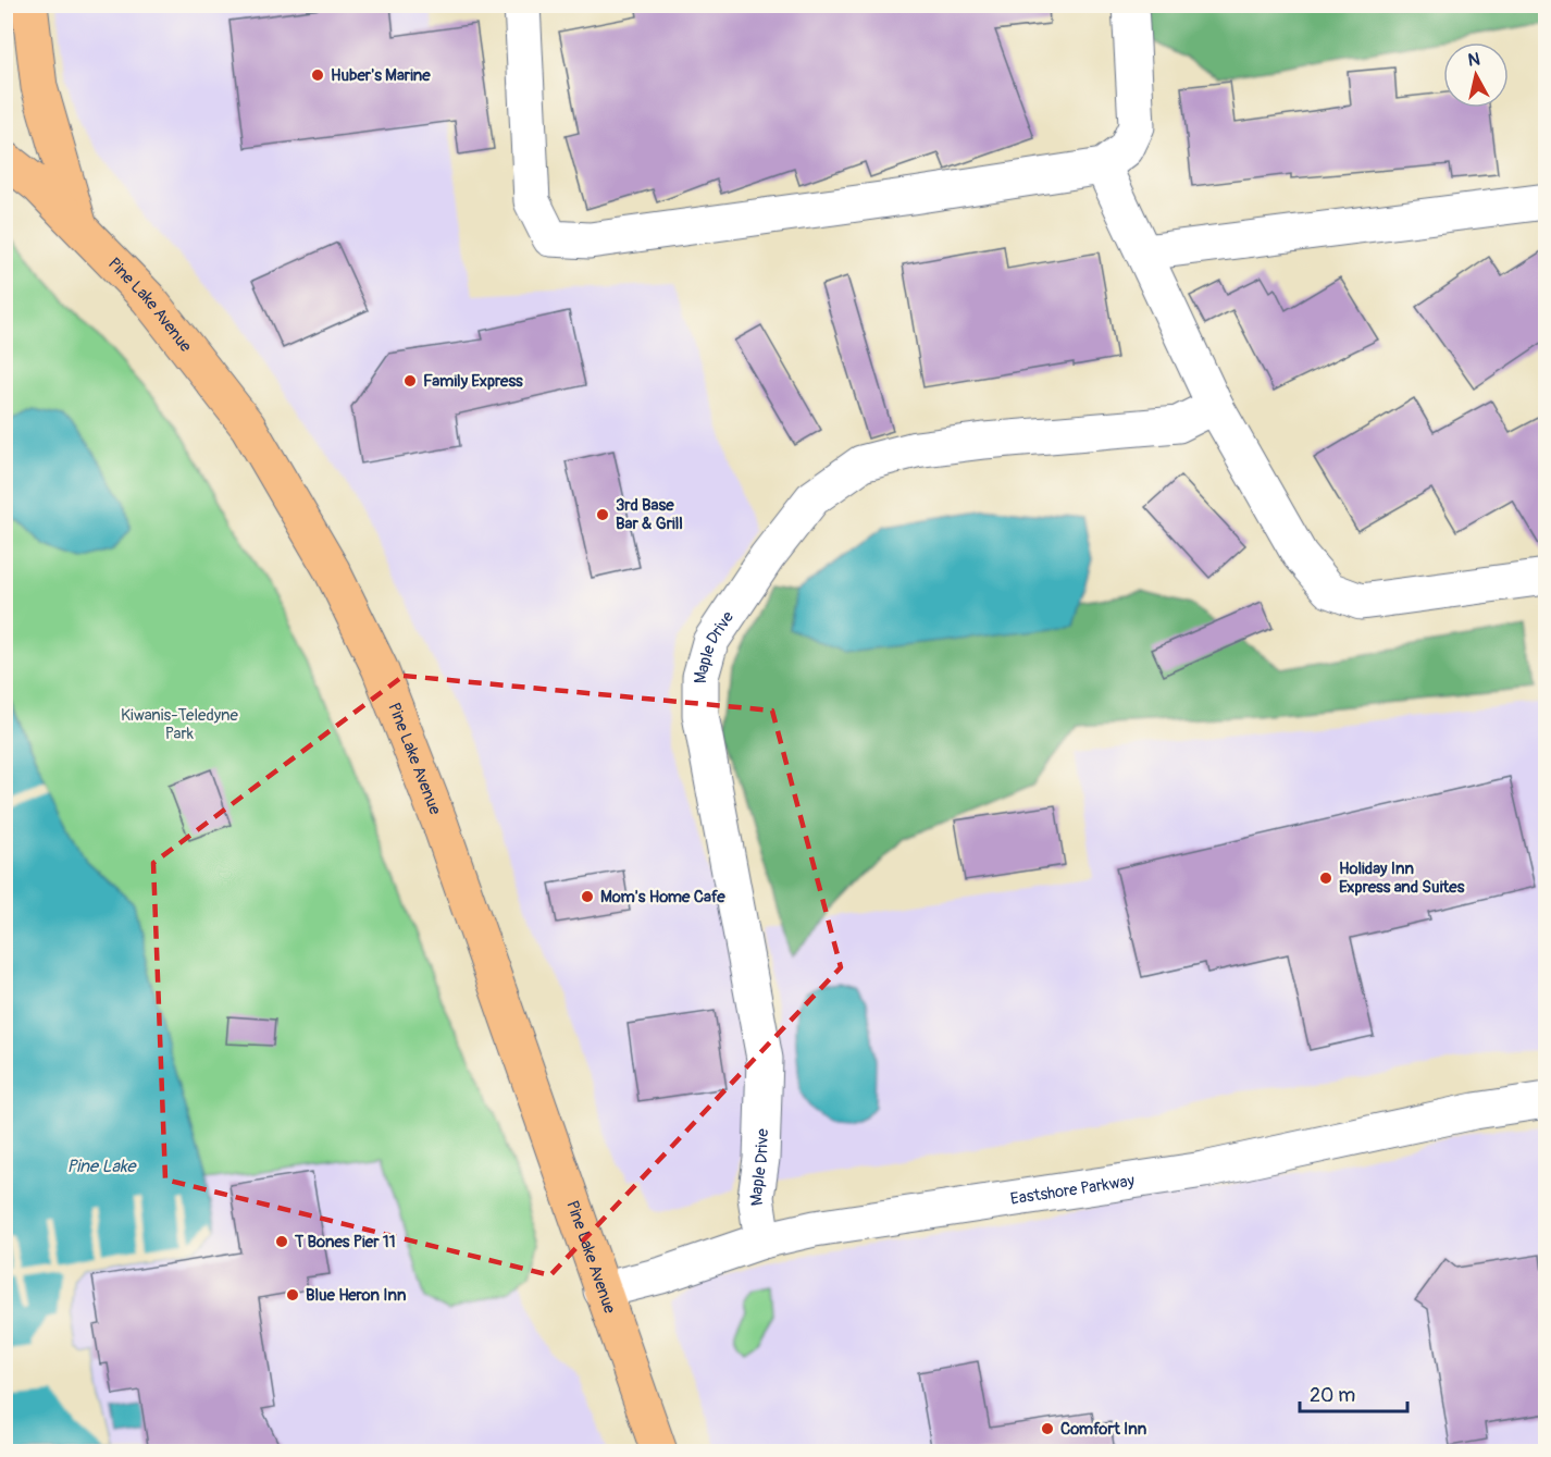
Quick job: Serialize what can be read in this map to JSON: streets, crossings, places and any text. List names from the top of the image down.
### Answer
{
  "streets": {
    "main road": ["Pine Lake Avenue"],
    "street": ["Maple Drive", "Eastshore Parkway"]
  },
  "crossings": [
    ["Pine Lake Avenue", "Eastshore Parkway"],
    ["Maple Drive", "Eastshore Parkway"]
  ],
  "water": ["Pine Lake"],
  "parks": ["Kiwanis-Teledyne Park"],
  "places": [
    "Huber's Marine",
    "Family Express",
    "3rd Base Bar & Grill",
    "Holiday Inn Express and Suites",
    "Mom's Home Cafe",
    "T Bones Pier 11",
    "Blue Heron Inn",
    "Comfort Inn"
  ],
  "scale_bar": "20 m",
  "north": "top"
}
